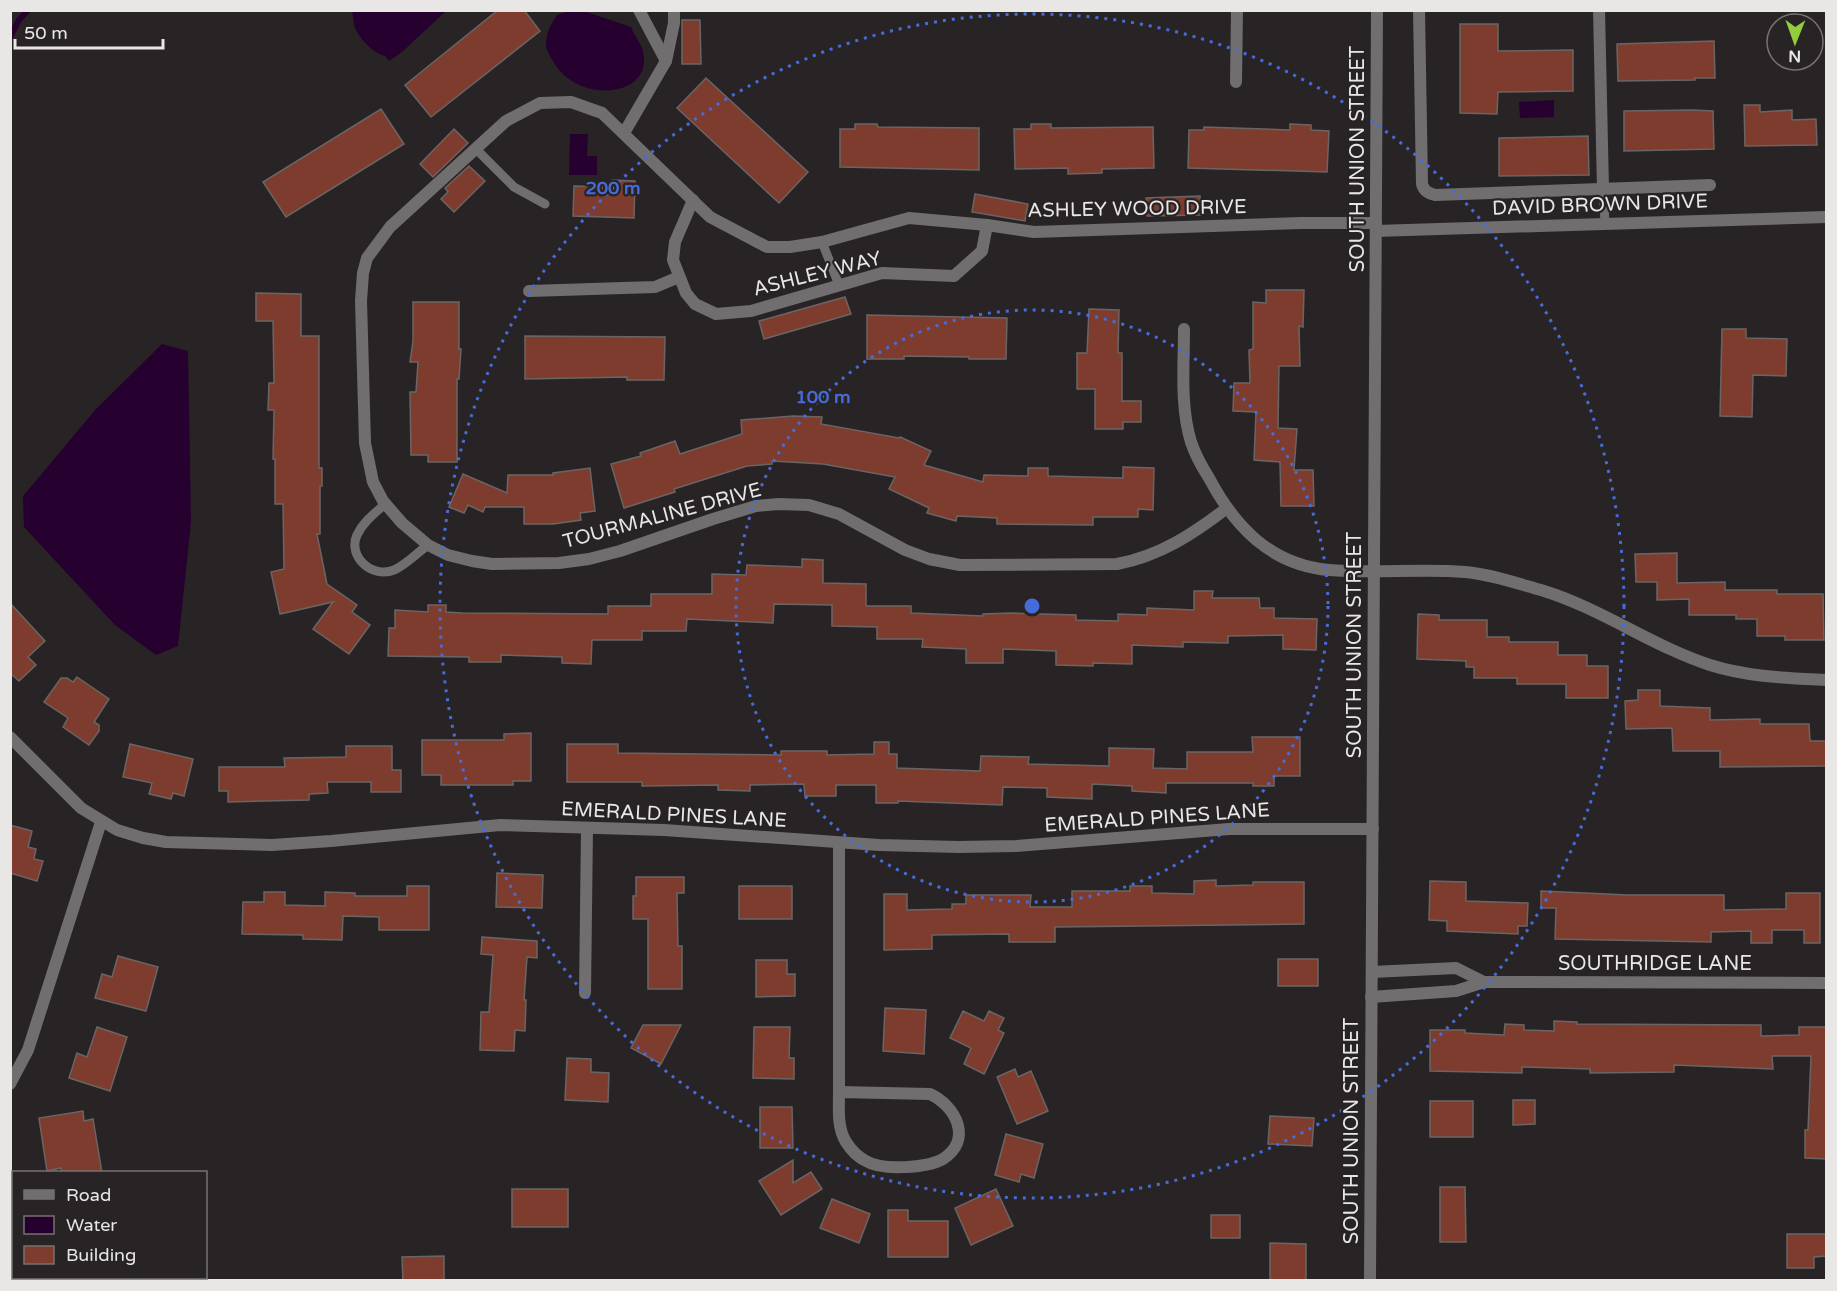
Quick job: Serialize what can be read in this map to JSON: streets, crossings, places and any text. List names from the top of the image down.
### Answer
{
  "streets": {
    "street": [
      "SOUTH UNION STREET",
      "DAVID BROWN DRIVE",
      "ASHLEY WOOD DRIVE",
      "ASHLEY WAY",
      "TOURMALINE DRIVE",
      "EMERALD PINES LANE",
      "SOUTHRIDGE LANE"
    ]
  },
  "crossings": [
    ["SOUTH UNION STREET", "DAVID BROWN DRIVE"],
    ["SOUTH UNION STREET", "ASHLEY WOOD DRIVE"],
    ["SOUTH UNION STREET", "EMERALD PINES LANE"],
    ["SOUTH UNION STREET", "SOUTHRIDGE LANE"],
    ["DAVID BROWN DRIVE", "ASHLEY WOOD DRIVE"],
    ["ASHLEY WOOD DRIVE", "ASHLEY WAY"],
    ["ASHLEY WOOD DRIVE", "TOURMALINE DRIVE"]
  ],
  "legend": ["Road", "Water", "Building"],
  "scale_bar": "50 m",
  "north": "bottom",
  "rings": ["200 m", "100 m"]
}
